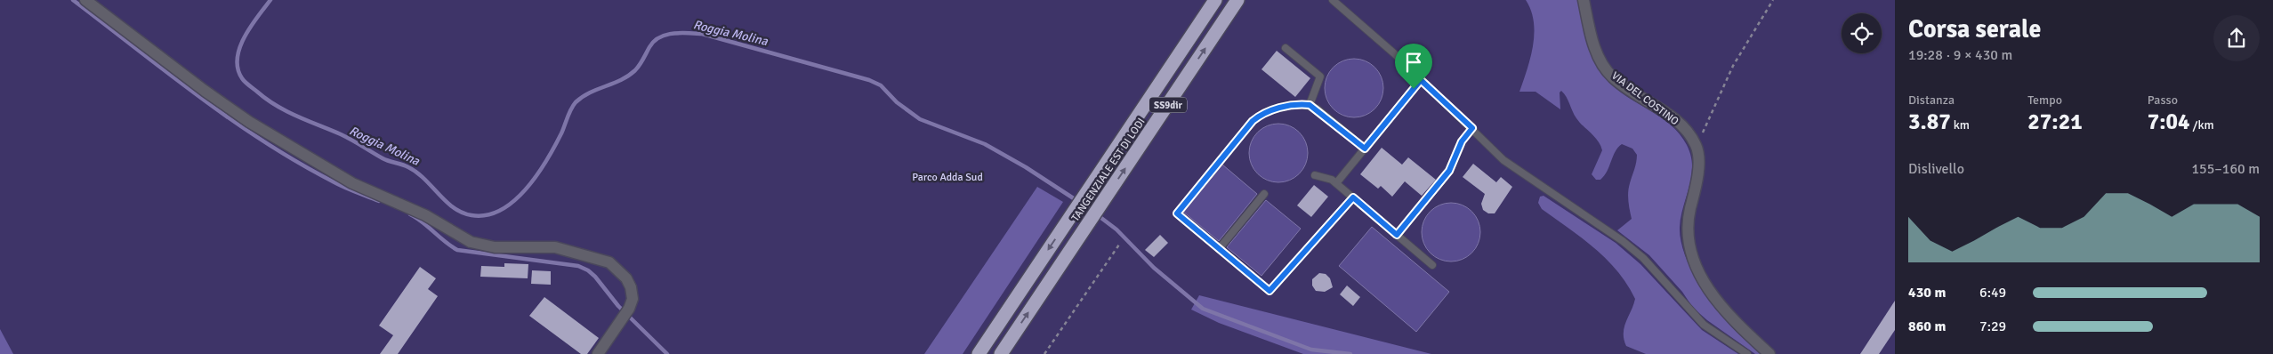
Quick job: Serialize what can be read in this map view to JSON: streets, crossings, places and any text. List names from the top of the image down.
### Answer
{
  "streets": {
    "highway": ["SS9dir", "TANGENZIALE EST DI LODI"],
    "street": ["VIA DEL COSTINO"]
  },
  "water": ["Roggia Molina"],
  "parks": ["Parco Adda Sud"],
  "page": {
    "heading": ["Corsa serale", "19:28 · 9 × 430 m"],
    "stats": [
      ["Distanza", "3.87 km"],
      ["Tempo", "27:21"],
      ["Passo", "7:04 /km"]
    ],
    "chart": ["Dislivello", "155–160 m"],
    "list": [
      {
        "name": "430 m",
        "note": "6:49"
      },
      {
        "name": "860 m",
        "note": "7:29"
      }
    ]
  }
}
